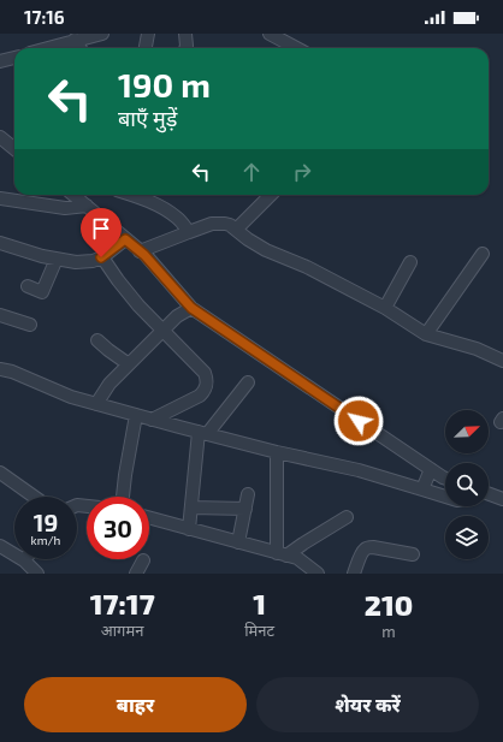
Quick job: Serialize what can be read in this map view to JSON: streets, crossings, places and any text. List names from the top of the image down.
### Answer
{
  "north": "top right",
  "page": {
    "status": "17:16",
    "turn": ["190 m", "बाएँ मुड़ें"],
    "speed": "19 km/h",
    "limit": "30",
    "eta": [
      "17:17",
      "आगमन",
      "1",
      "मिनट",
      "210",
      "m"
    ],
    "buttons": ["बाहर", "शेयर करें"]
  }
}
